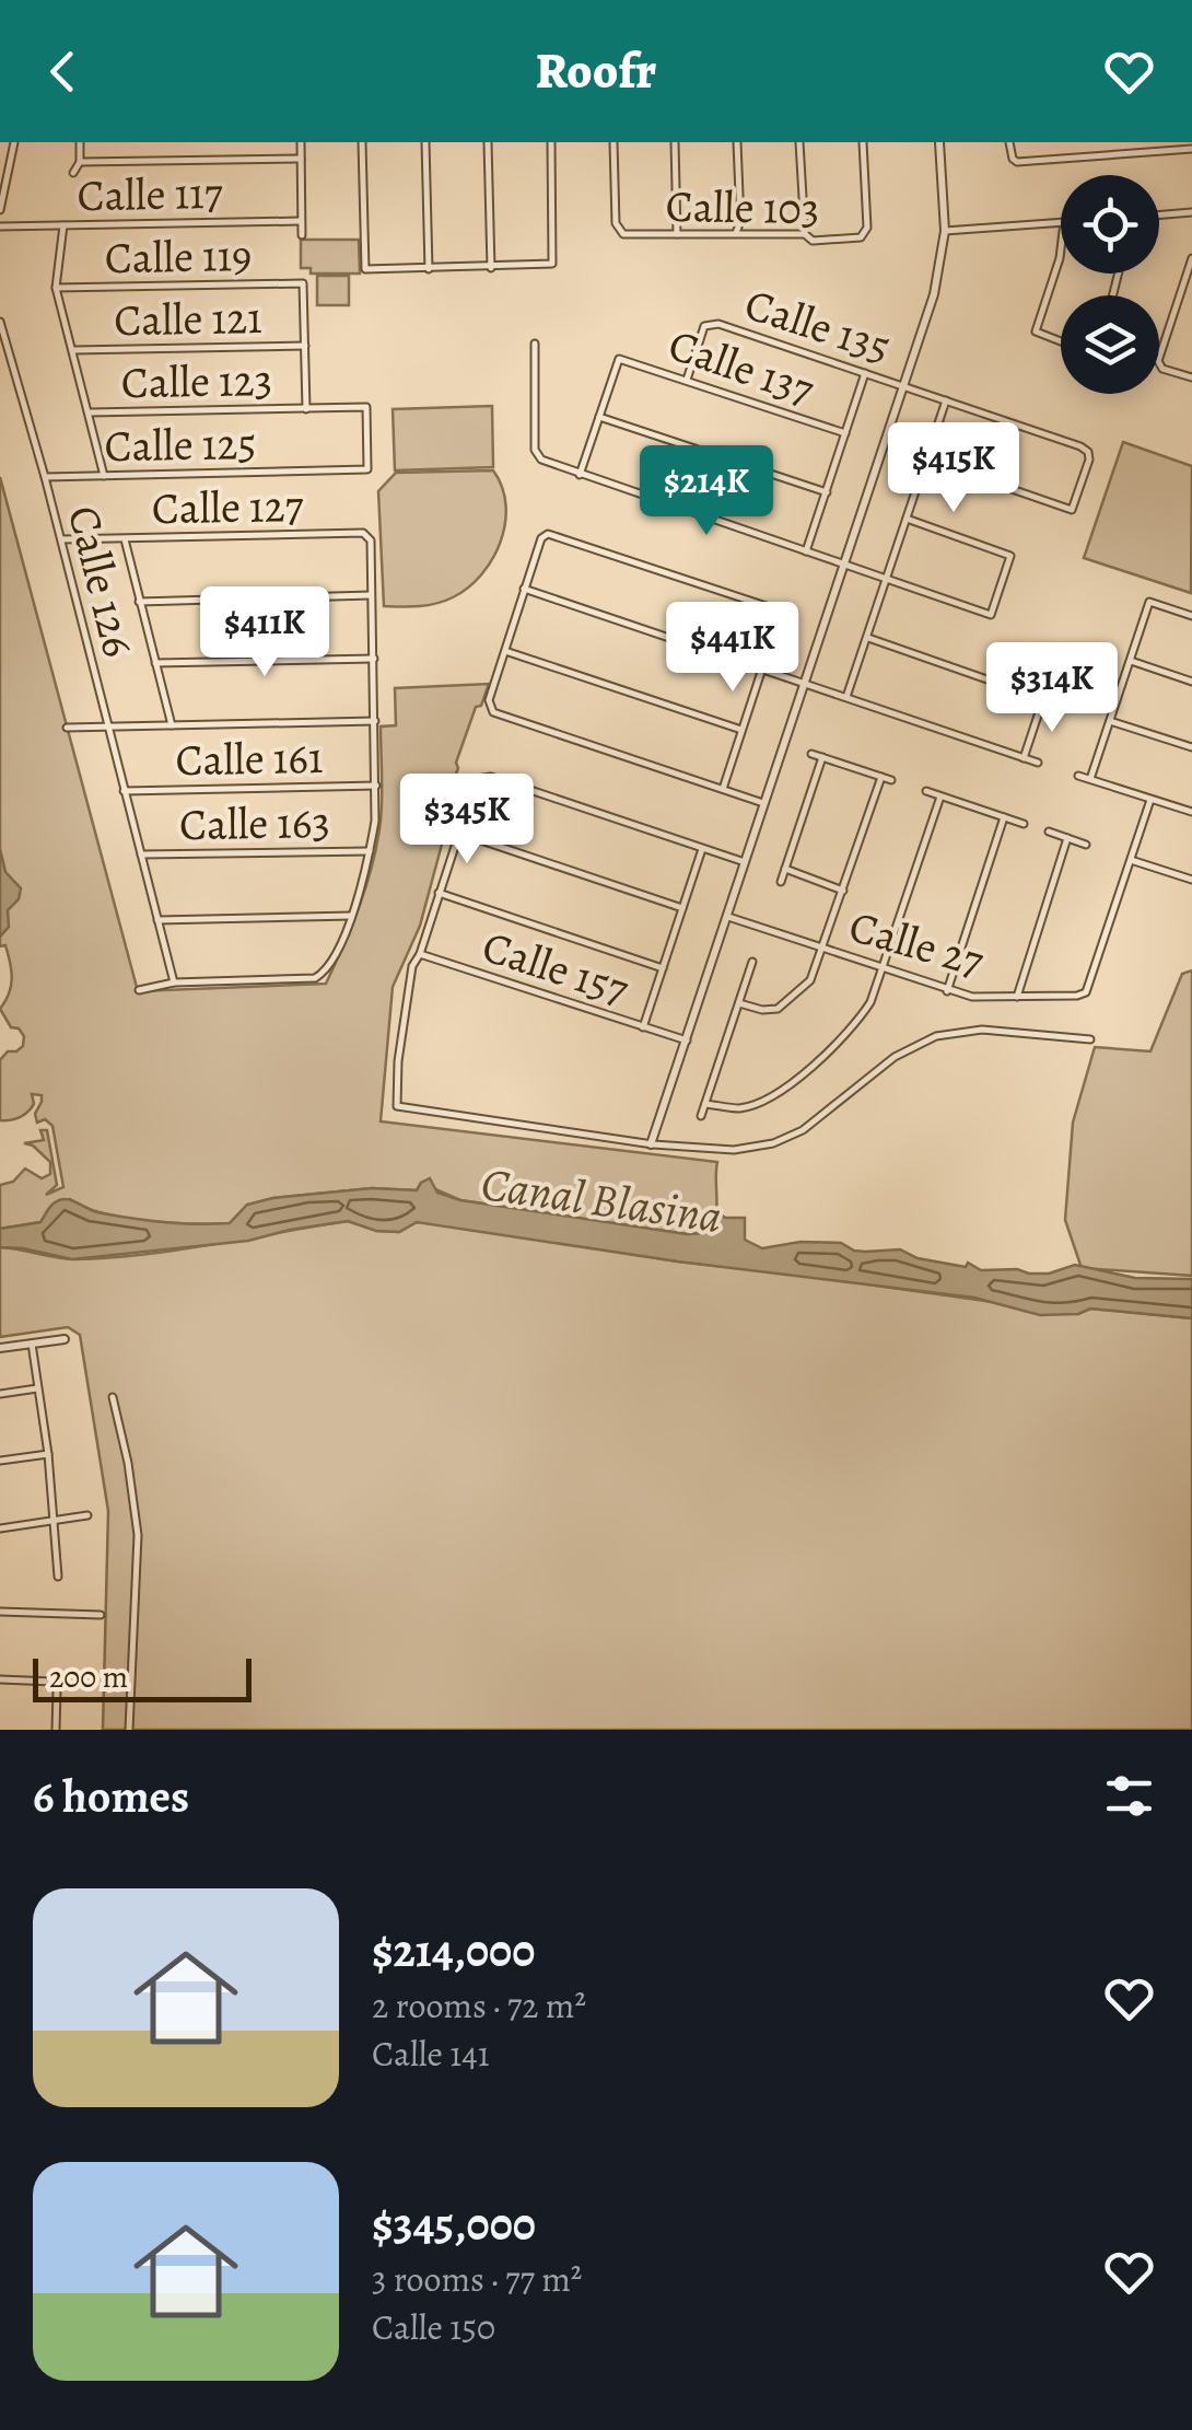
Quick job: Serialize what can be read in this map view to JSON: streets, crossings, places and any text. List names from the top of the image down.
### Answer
{
  "streets": {
    "street": [
      "Calle 117",
      "Calle 103",
      "Calle 119",
      "Calle 121",
      "Calle 135",
      "Calle 137",
      "Calle 123",
      "Calle 125",
      "Calle 127",
      "Calle 126",
      "Calle 161",
      "Calle 163",
      "Calle 27",
      "Calle 157"
    ]
  },
  "crossings": [
    ["Calle 119", "Calle 121"],
    ["Calle 135", "Calle 137"],
    ["Calle 123", "Calle 125"],
    ["Calle 125", "Calle 126"],
    ["Calle 127", "Calle 126"],
    ["Calle 126", "Calle 161"],
    ["Calle 126", "Calle 163"]
  ],
  "water": ["Canal Blasina"],
  "scale_bar": "200 m",
  "page": {
    "header": "Roofr",
    "price": [
      "$415K",
      "$214K",
      "$411K",
      "$441K",
      "$314K",
      "$345K"
    ],
    "scale": "200 m",
    "heading": "6 homes",
    "list": [
      {
        "name": "$214,000",
        "note": "2 rooms · 72 m² · Calle 141"
      },
      {
        "name": "$345,000",
        "note": "3 rooms · 77 m² · Calle 150"
      }
    ]
  }
}
